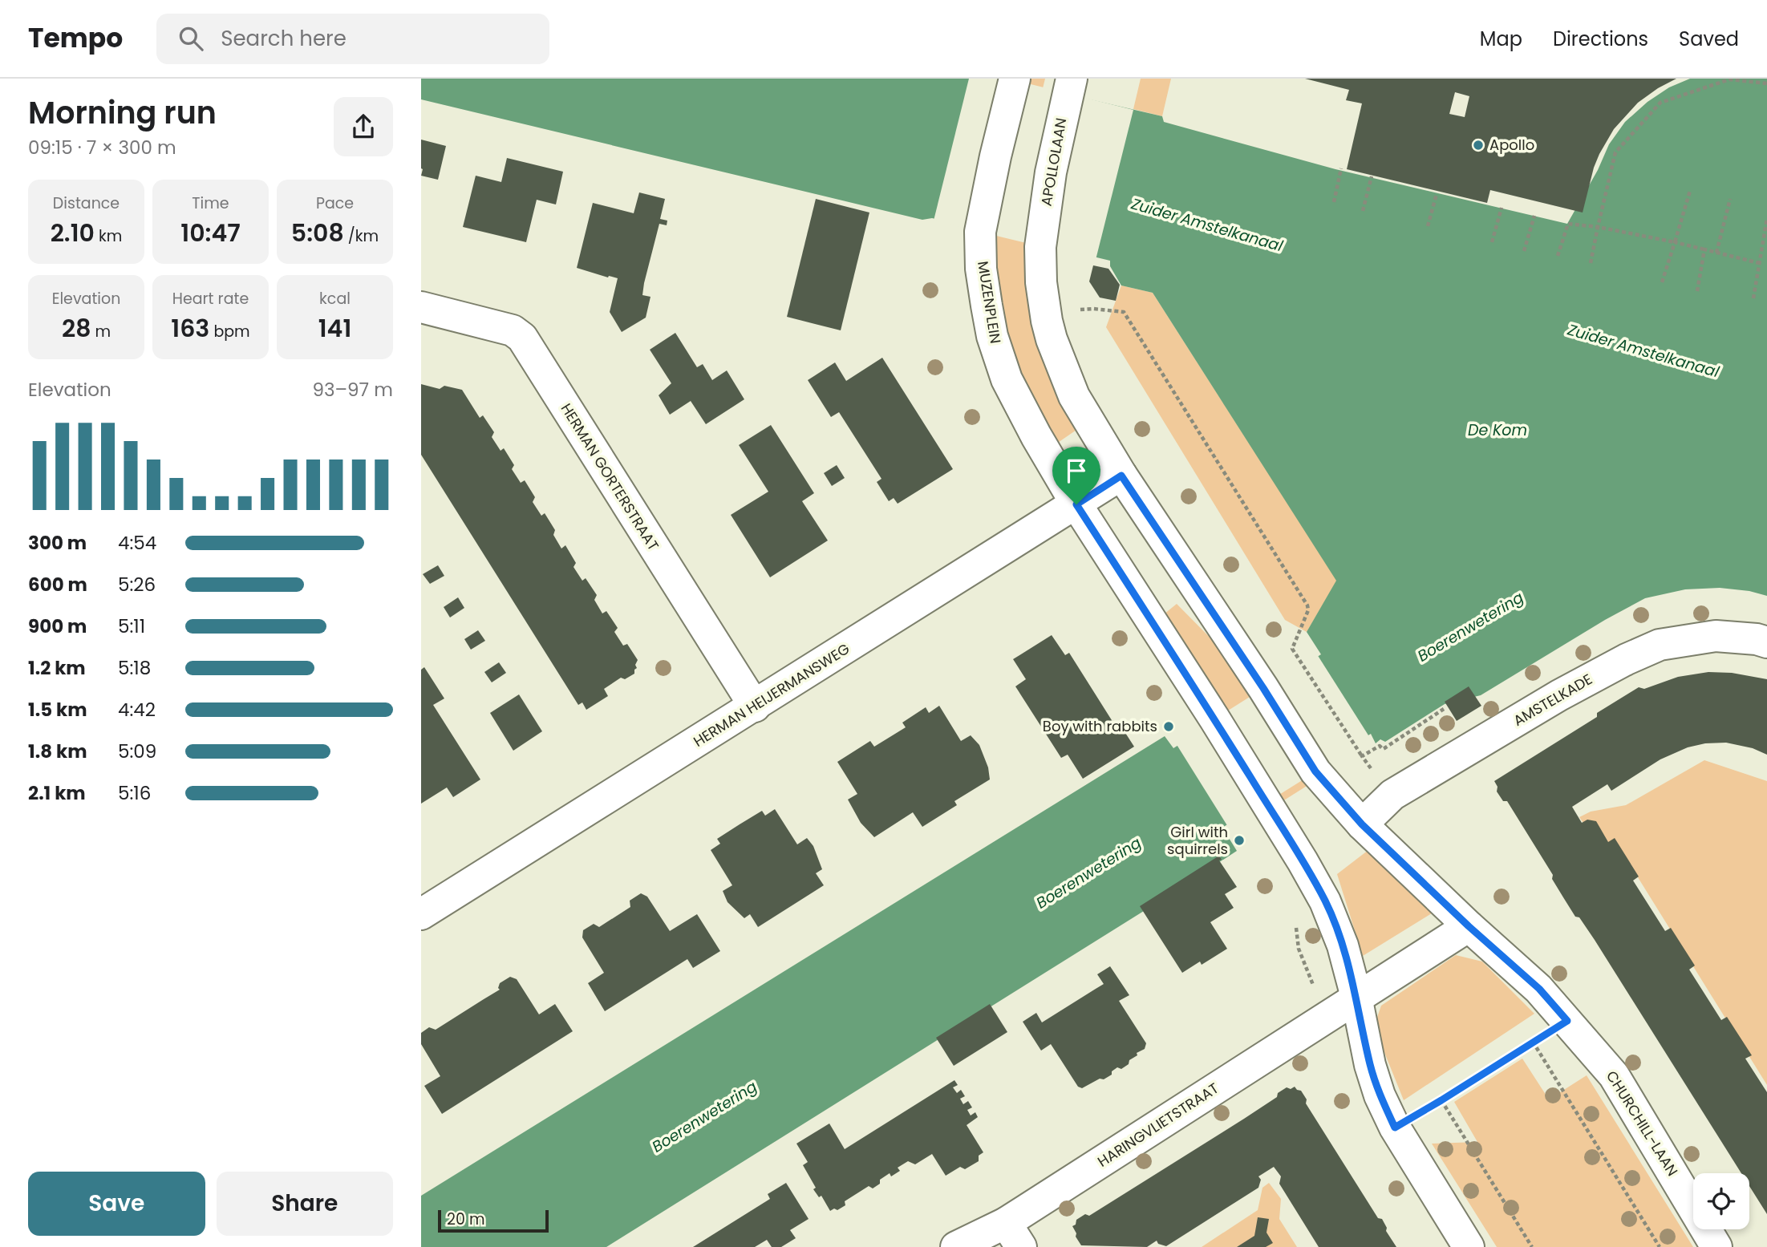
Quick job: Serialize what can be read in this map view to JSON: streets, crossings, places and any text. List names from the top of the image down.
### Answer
{
  "streets": {
    "street": [
      "APOLLOLAAN",
      "MUZENPLEIN",
      "HERMAN GORTERSTRAAT",
      "HERMAN HEIJERMANSWEG",
      "AMSTELKADE",
      "CHURCHILL-LAAN",
      "HARINGVLIETSTRAAT"
    ]
  },
  "crossings": [
    ["APOLLOLAAN", "HERMAN HEIJERMANSWEG"],
    ["APOLLOLAAN", "CHURCHILL-LAAN"],
    ["MUZENPLEIN", "HERMAN HEIJERMANSWEG"],
    ["MUZENPLEIN", "HARINGVLIETSTRAAT"],
    ["HERMAN GORTERSTRAAT", "HERMAN HEIJERMANSWEG"],
    ["HERMAN HEIJERMANSWEG", "CHURCHILL-LAAN"],
    ["AMSTELKADE", "CHURCHILL-LAAN"],
    ["CHURCHILL-LAAN", "HARINGVLIETSTRAAT"]
  ],
  "water": ["Zuider Amstelkanaal", "De Kom", "Boerenwetering"],
  "places": ["Apollo", "Boy with rabbits", "Girl with squirrels"],
  "scale_bar": "20 m",
  "page": {
    "header": "Tempo",
    "search": "Search here",
    "nav": ["Map", "Directions", "Saved"],
    "heading": ["Morning run", "09:15 · 7 × 300 m"],
    "stats": [
      ["Distance", "2.10 km"],
      ["Time", "10:47"],
      ["Pace", "5:08 /km"],
      ["Elevation", "28 m"],
      ["Heart rate", "163 bpm"],
      ["kcal", "141"]
    ],
    "chart": ["Elevation", "93–97 m"],
    "list": [
      {
        "name": "300 m",
        "note": "4:54"
      },
      {
        "name": "600 m",
        "note": "5:26"
      },
      {
        "name": "900 m",
        "note": "5:11"
      },
      {
        "name": "1.2 km",
        "note": "5:18"
      },
      {
        "name": "1.5 km",
        "note": "4:42"
      },
      {
        "name": "1.8 km",
        "note": "5:09"
      },
      {
        "name": "2.1 km",
        "note": "5:16"
      }
    ],
    "buttons": ["Save", "Share"],
    "scale": "20 m"
  }
}
